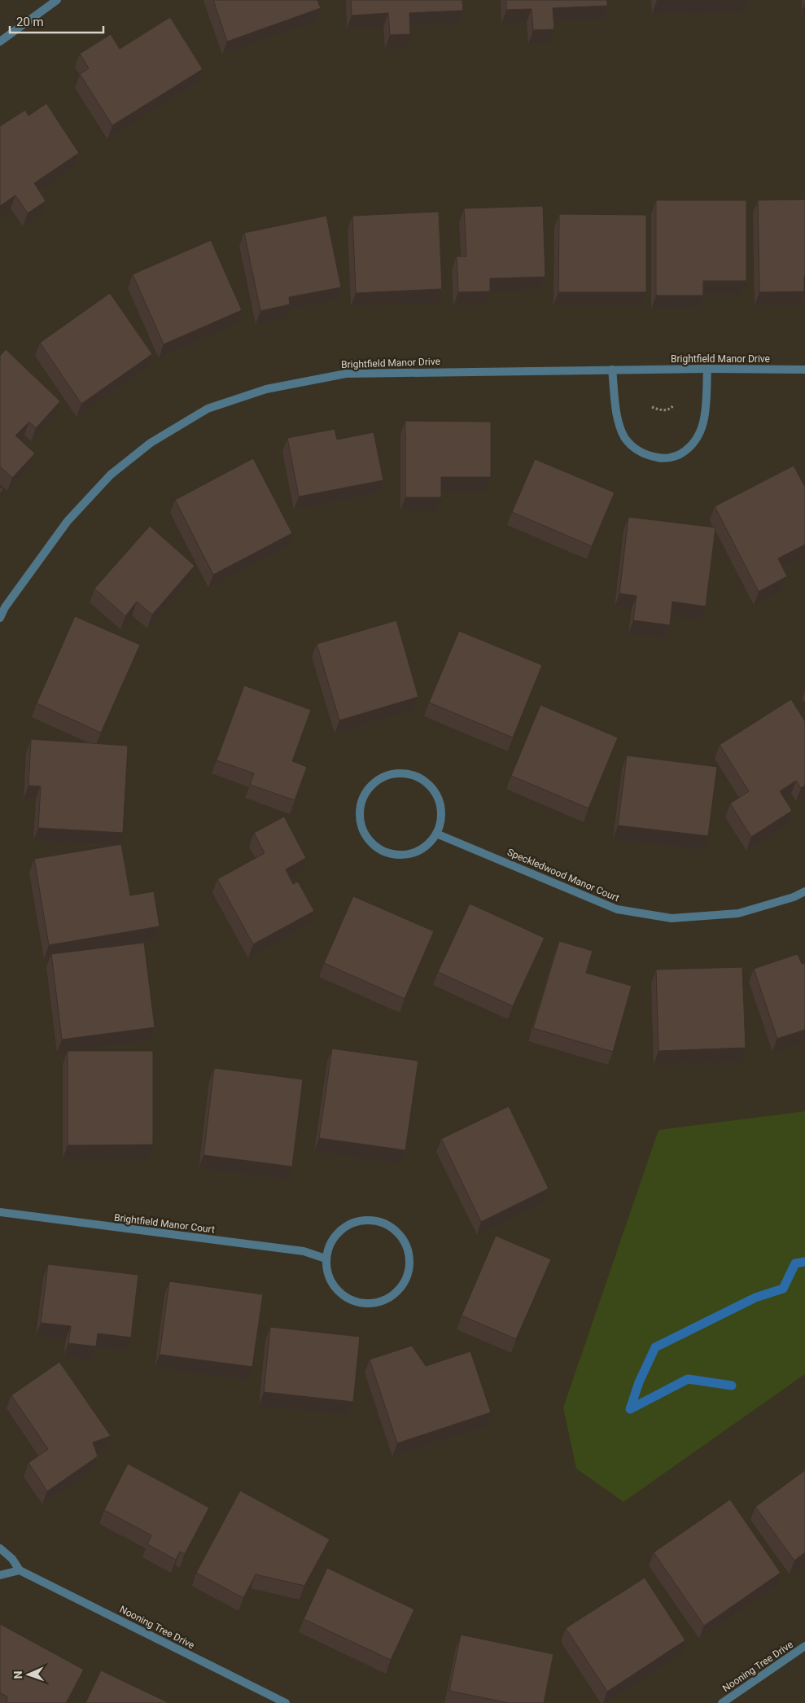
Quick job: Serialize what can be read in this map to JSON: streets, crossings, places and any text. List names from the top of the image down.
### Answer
{
  "streets": {
    "street": [
      "Brightfield Manor Drive",
      "Speckledwood Manor Court",
      "Brightfield Manor Court",
      "Nooning Tree Drive"
    ]
  },
  "scale_bar": "20 m",
  "north": "left"
}
